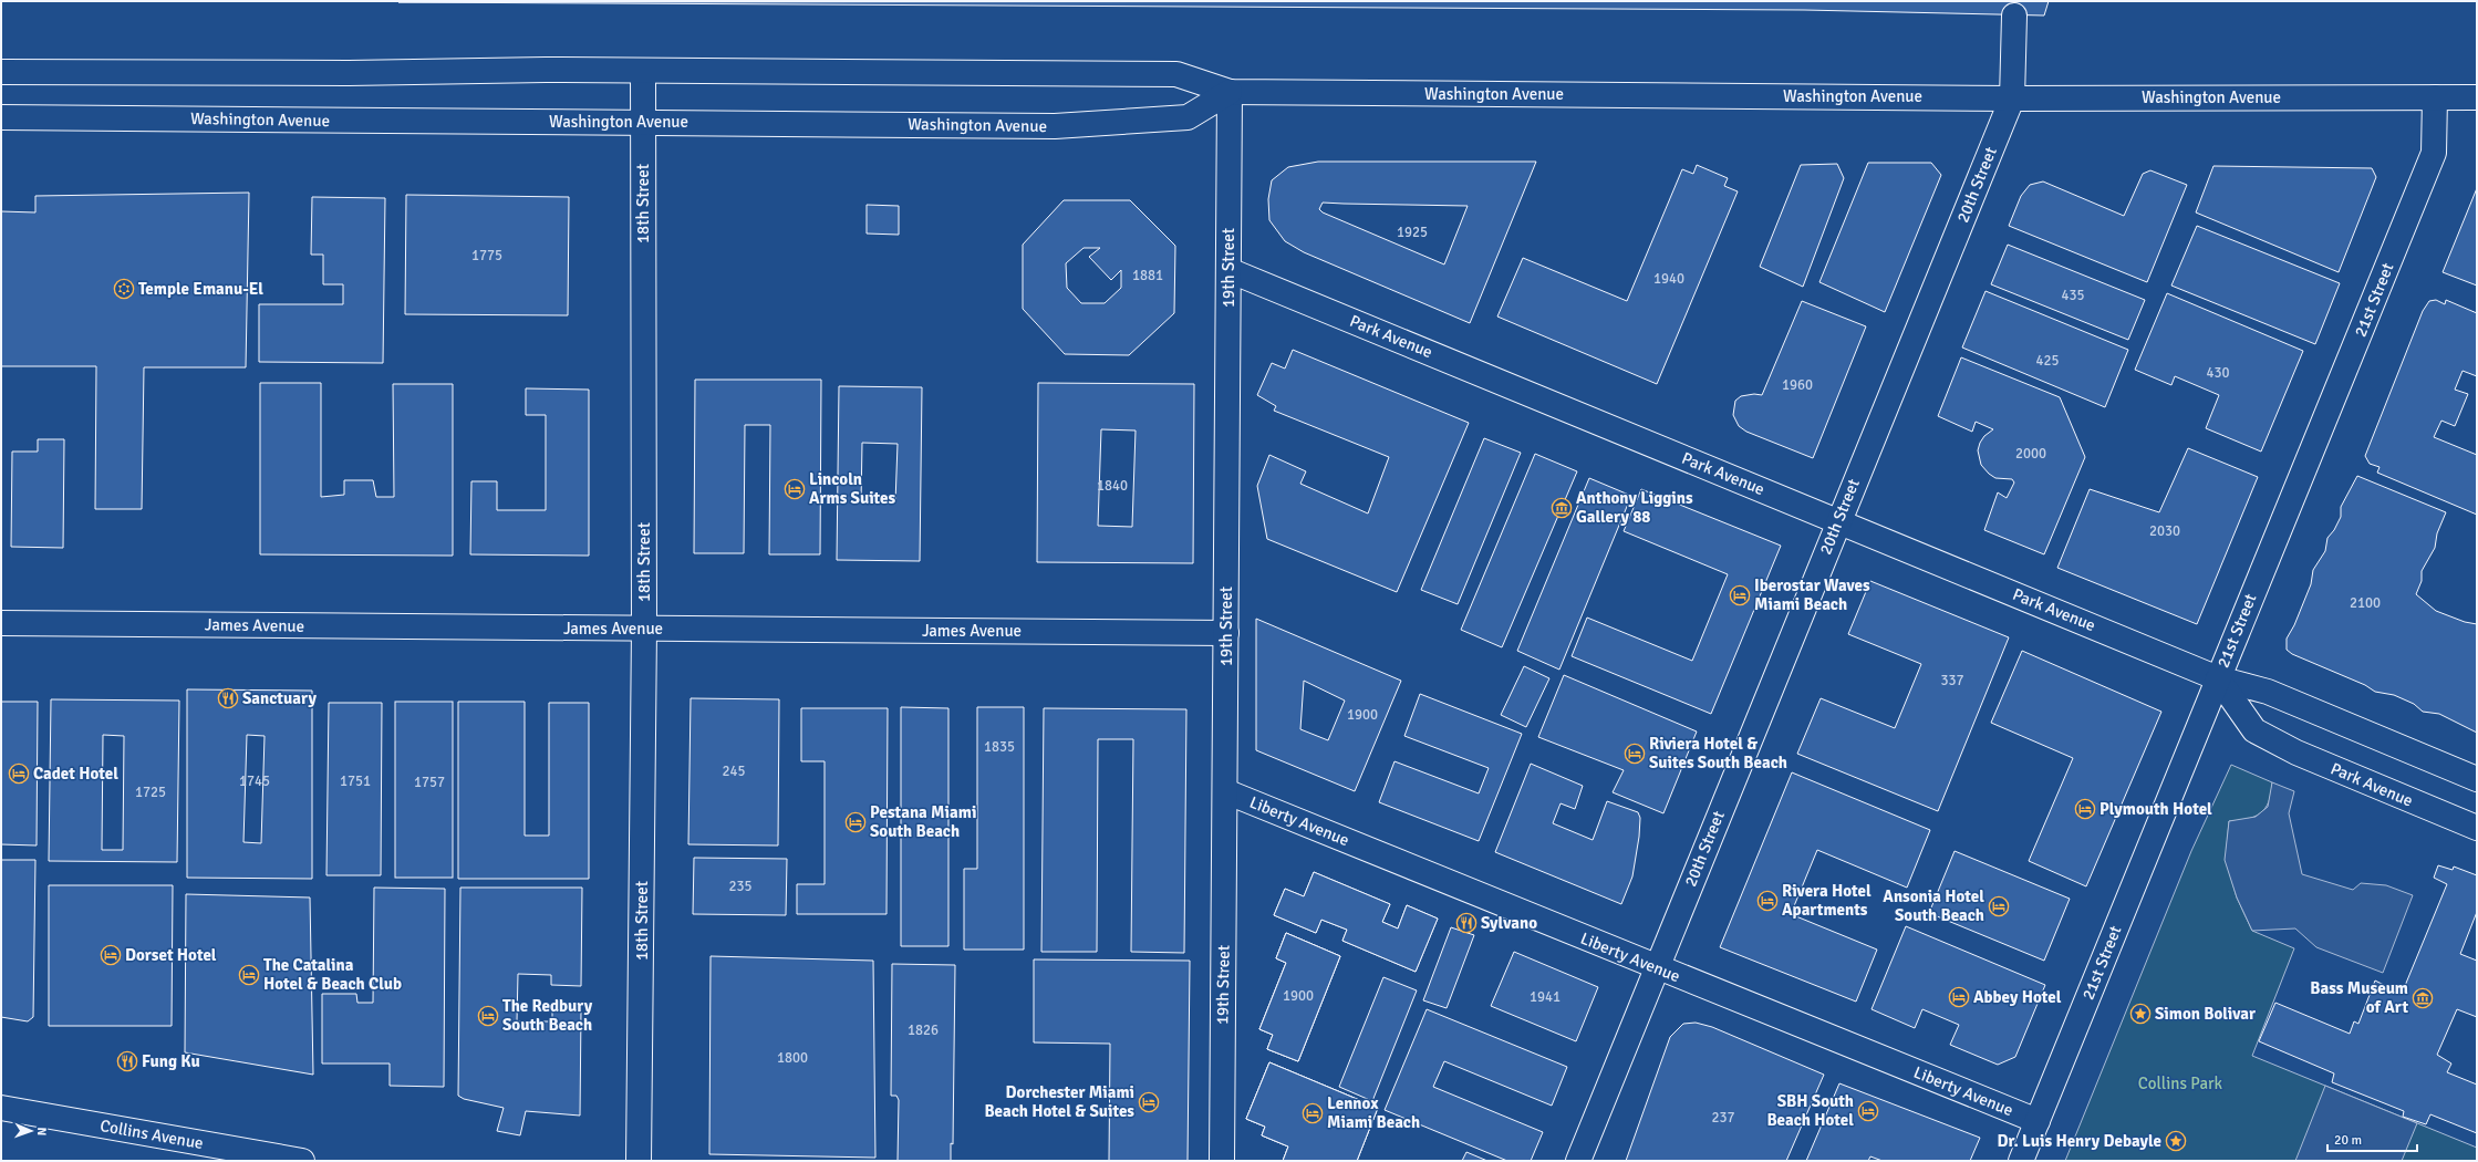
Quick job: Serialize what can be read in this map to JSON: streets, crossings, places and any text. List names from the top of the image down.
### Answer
{
  "streets": {
    "street": [
      "Washington Avenue",
      "20th Street",
      "18th Street",
      "19th Street",
      "21st Street",
      "Park Avenue",
      "James Avenue",
      "Liberty Avenue",
      "Collins Avenue"
    ]
  },
  "crossings": [
    ["Washington Avenue", "20th Street"],
    ["Washington Avenue", "18th Street"],
    ["Washington Avenue", "19th Street"],
    ["Washington Avenue", "21st Street"],
    ["20th Street", "Park Avenue"],
    ["20th Street", "Liberty Avenue"],
    ["18th Street", "James Avenue"],
    ["19th Street", "Park Avenue"],
    ["19th Street", "James Avenue"],
    ["19th Street", "Liberty Avenue"],
    ["21st Street", "Park Avenue"],
    ["21st Street", "Liberty Avenue"]
  ],
  "parks": ["Collins Park"],
  "places": {
    "synagogue": ["Temple Emanu-El"],
    "hotel": [
      "Lincoln Arms Suites",
      "Iberostar Waves Miami Beach",
      "Riviera Hotel & Suites South Beach",
      "Cadet Hotel",
      "Plymouth Hotel",
      "Pestana Miami South Beach",
      "Rivera Hotel Apartments",
      "Ansonia Hotel South Beach",
      "Dorset Hotel",
      "The Catalina Hotel & Beach Club",
      "Abbey Hotel",
      "The Redbury South Beach",
      "Dorchester Miami Beach Hotel & Suites",
      "SBH South Beach Hotel",
      "Lennox Miami Beach"
    ],
    "museum": ["Anthony Liggins Gallery 88", "Bass Museum of Art"],
    "restaurant": ["Sanctuary", "Sylvano", "Fung Ku"],
    "place": ["Simon Bolivar", "Dr. Luis Henry Debayle"]
  },
  "house_numbers": [
    "1925",
    "1775",
    "1881",
    "1940",
    "435",
    "425",
    "430",
    "1960",
    "2000",
    "1840",
    "2030",
    "2100",
    "337",
    "1900",
    "1835",
    "245",
    "1745",
    "1751",
    "1757",
    "1725",
    "235",
    "1900",
    "1941",
    "1826",
    "1800",
    "237"
  ],
  "scale_bar": "20 m",
  "north": "right"
}
